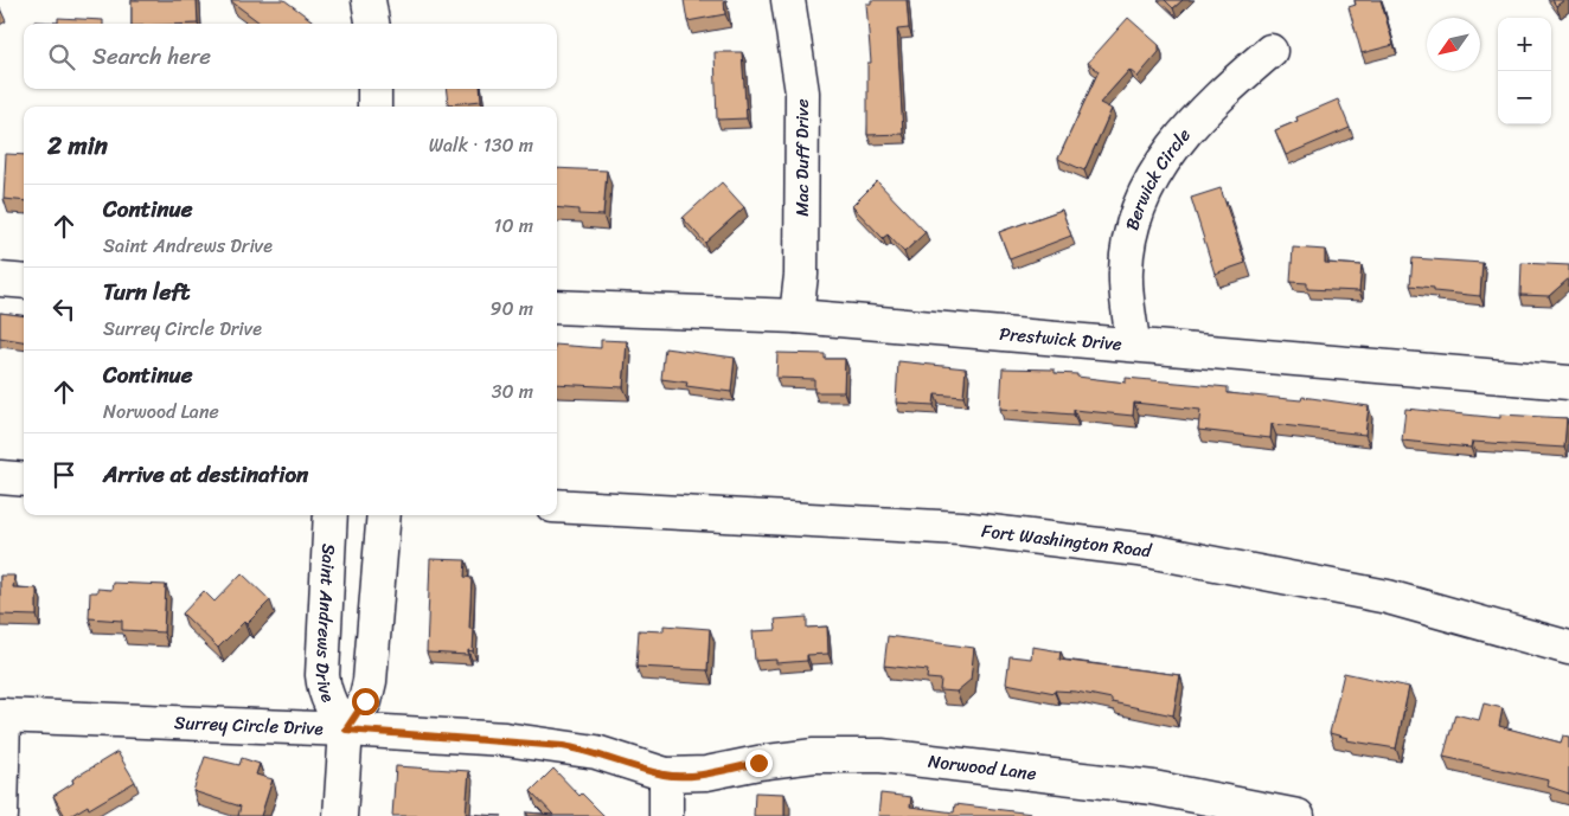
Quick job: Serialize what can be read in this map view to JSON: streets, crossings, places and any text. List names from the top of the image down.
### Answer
{
  "streets": {
    "street": [
      "Mac Duff Drive",
      "Berwick Circle",
      "Prestwick Drive",
      "Fort Washington Road",
      "Saint Andrews Drive",
      "Surrey Circle Drive",
      "Norwood Lane"
    ]
  },
  "crossings": [
    ["Mac Duff Drive", "Prestwick Drive"],
    ["Berwick Circle", "Prestwick Drive"],
    ["Saint Andrews Drive", "Surrey Circle Drive"],
    ["Surrey Circle Drive", "Norwood Lane"]
  ],
  "north": "bottom left",
  "page": {
    "map_buttons": ["+", "−"],
    "search": "Search here",
    "heading": ["2 min", "Walk · 130 m"],
    "list": [
      ["Continue", "Saint Andrews Drive", "10 m"],
      ["Turn left", "Surrey Circle Drive", "90 m"],
      ["Continue", "Norwood Lane", "30 m"],
      "Arrive at destination"
    ]
  }
}
